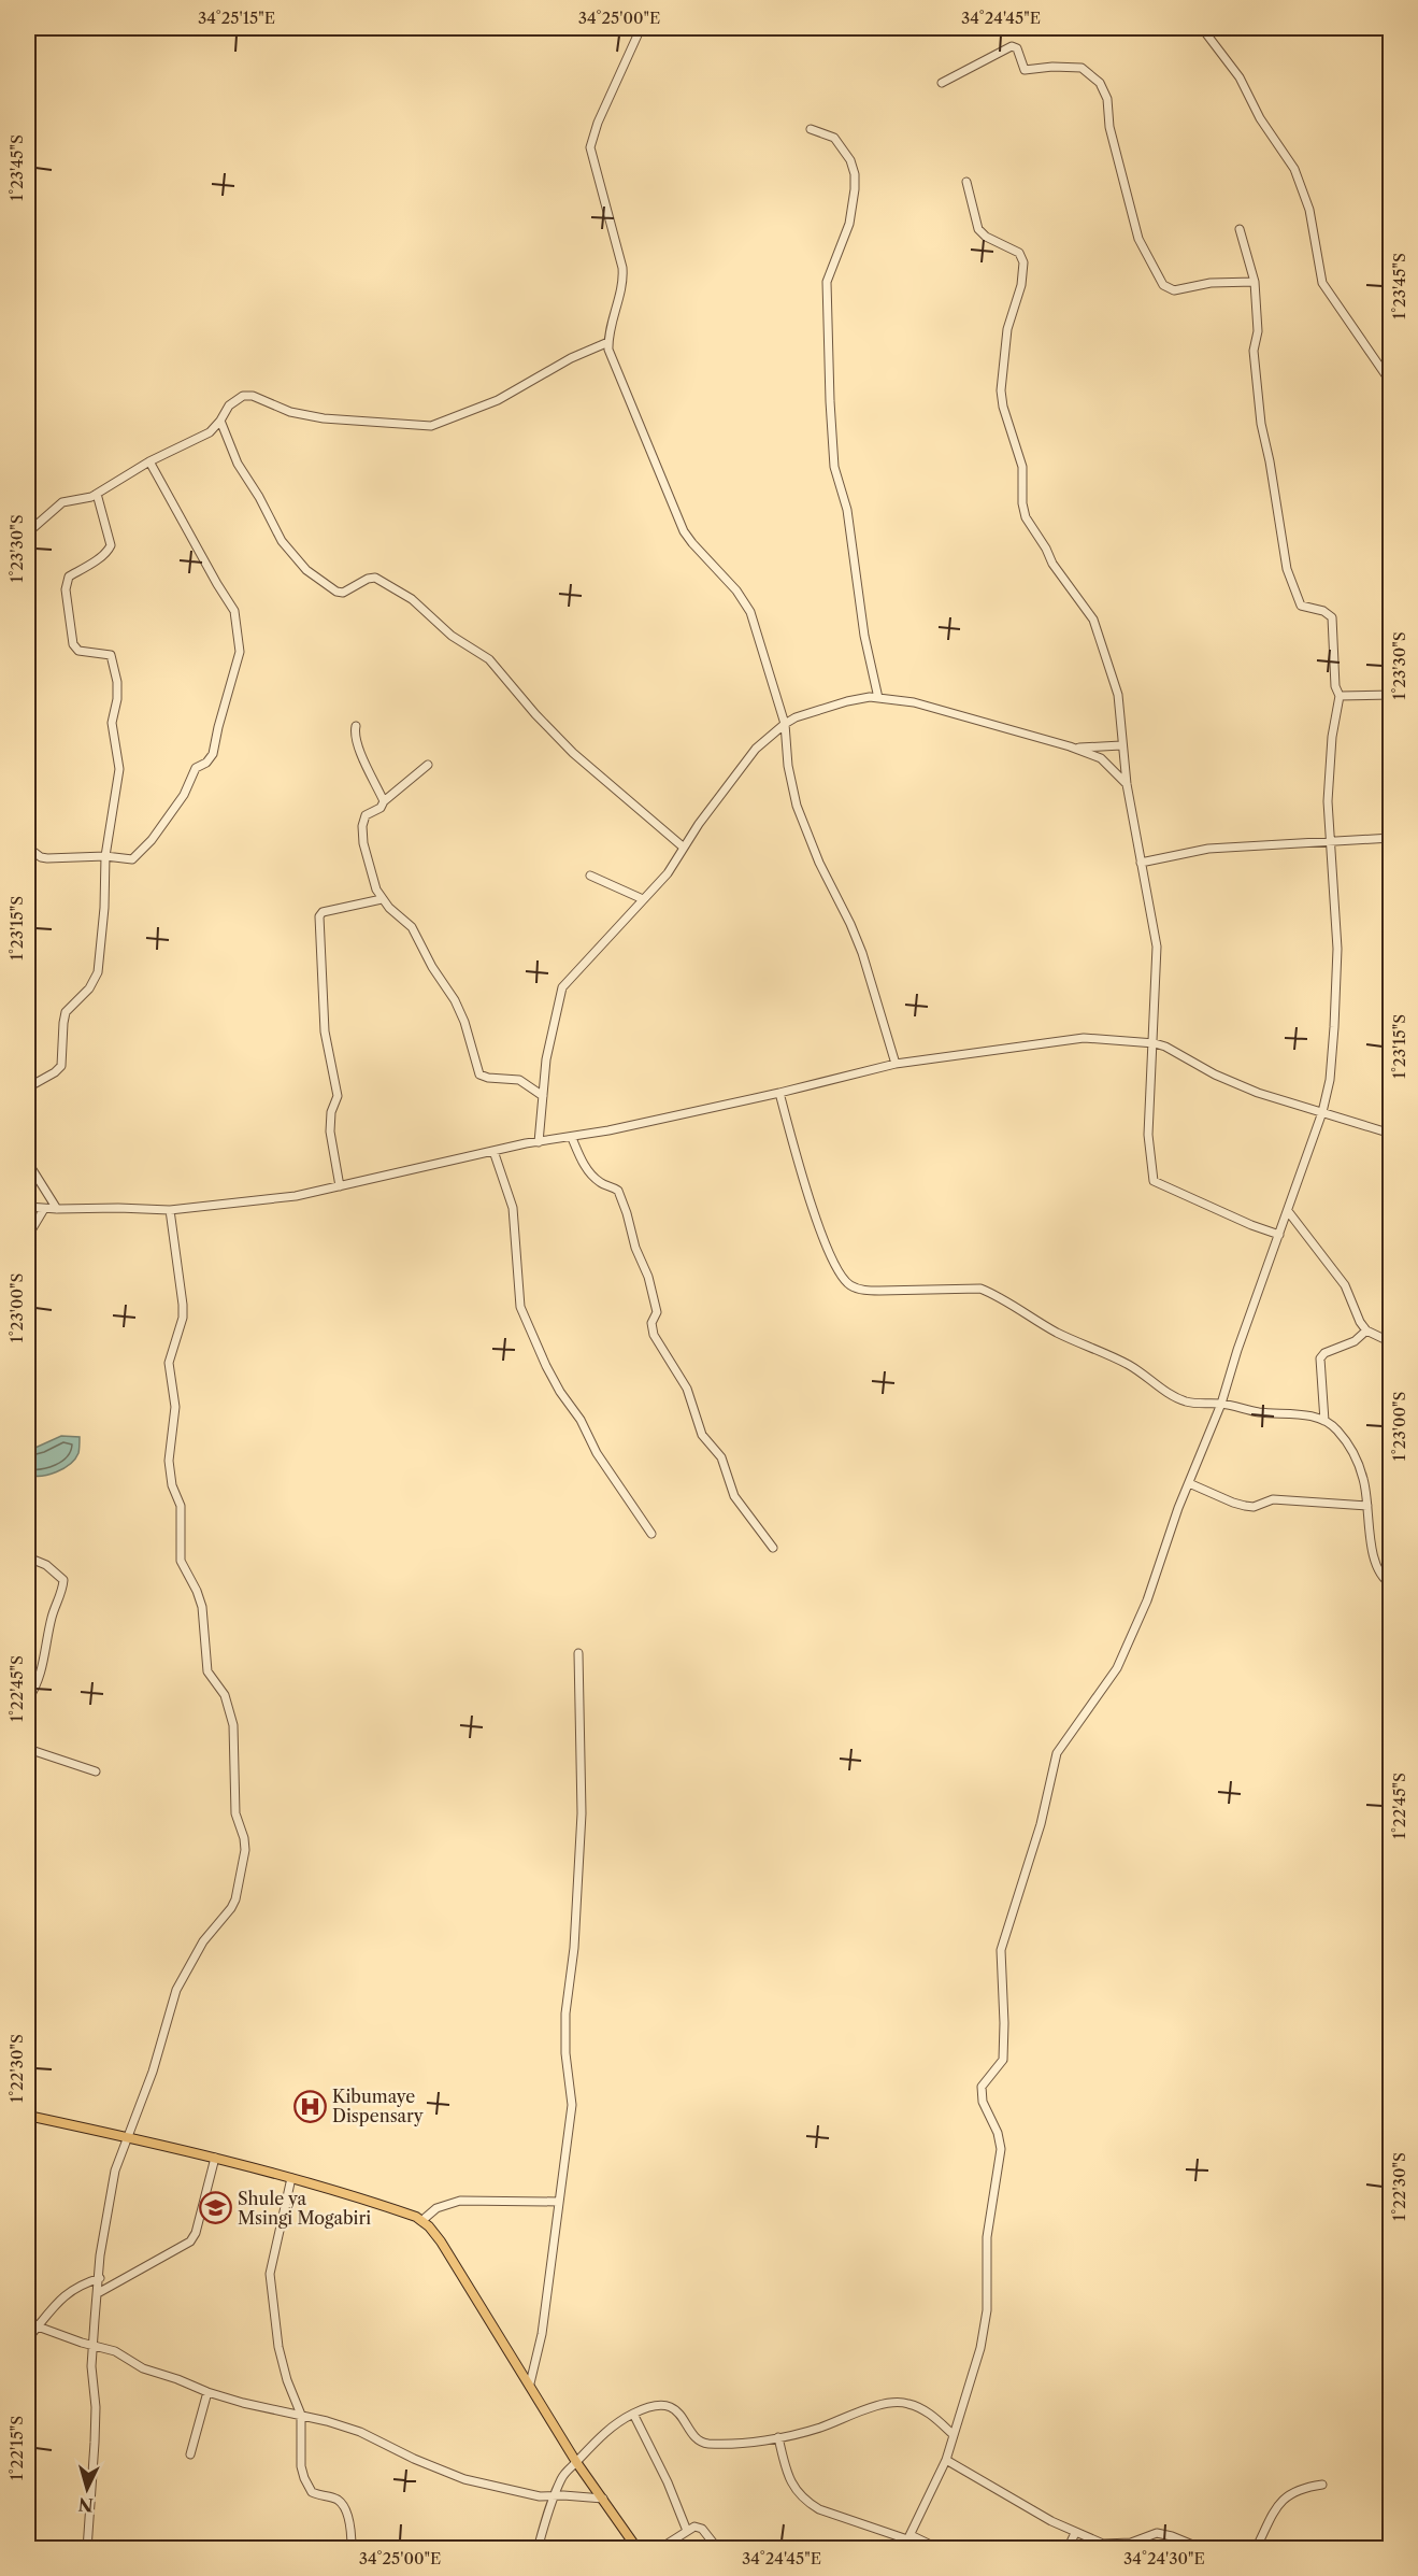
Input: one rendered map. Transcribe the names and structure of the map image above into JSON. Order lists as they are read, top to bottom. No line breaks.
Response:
{"places":{"hospital":["Kibumaye Dispensary"],"school or university":["Shule ya Msingi Mogabiri"]},"north":"bottom","coordinates":["34°25'15\"E","34°25'00\"E","34°24'45\"E","1°23'45\"S","1°23'30\"S","1°23'15\"S","1°23'00\"S","1°22'45\"S","1°22'30\"S","1°22'15\"S","34°24'30\"E"]}
